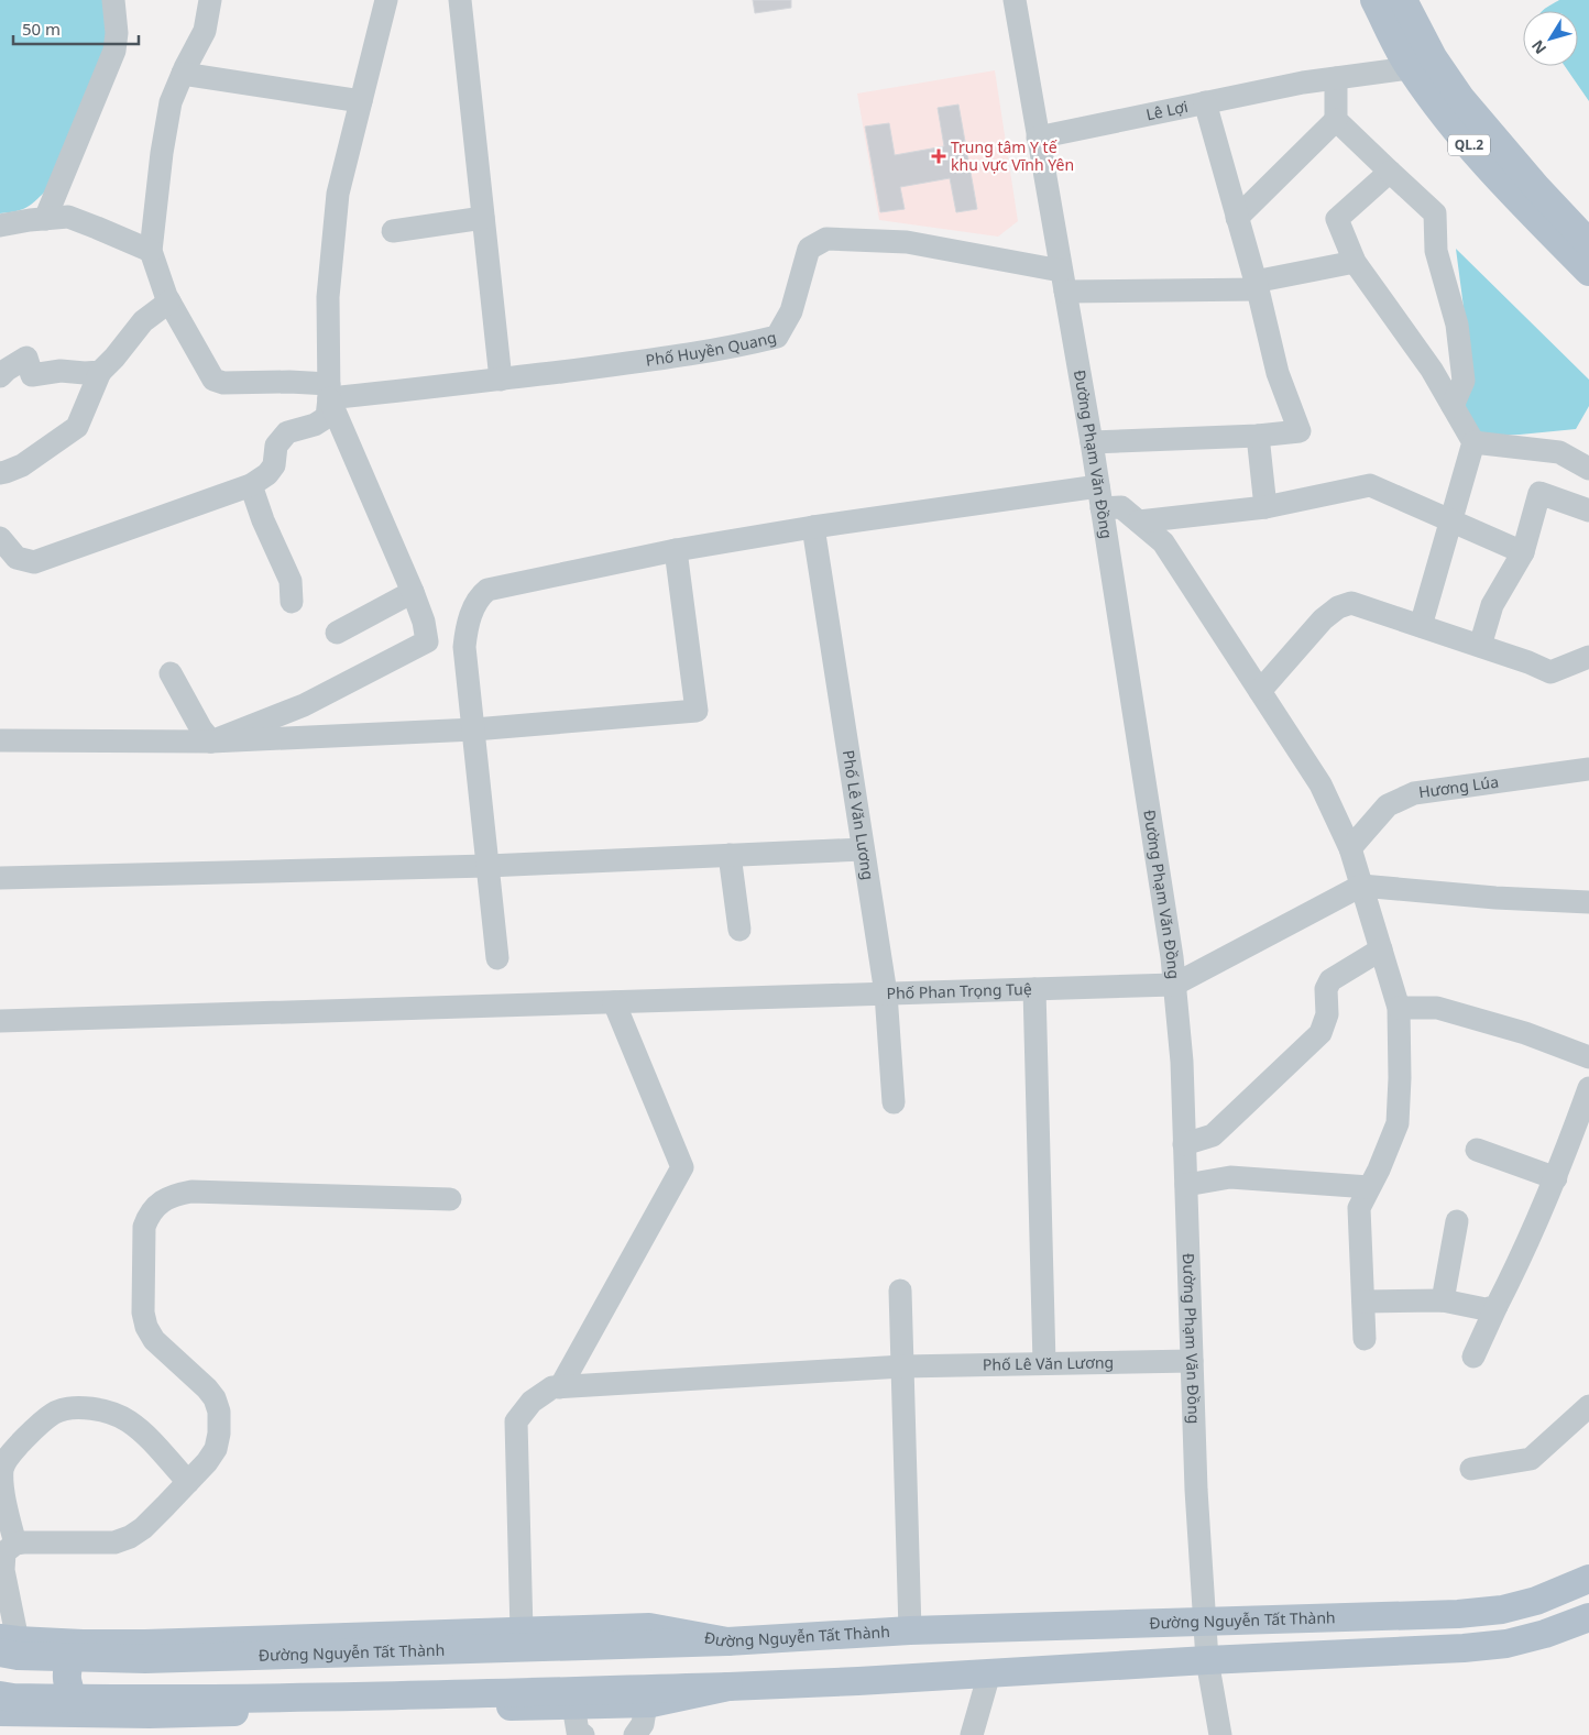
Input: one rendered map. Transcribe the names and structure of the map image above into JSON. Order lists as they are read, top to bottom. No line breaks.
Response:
{"streets":{"main road":["QL.2","Đường Nguyễn Tất Thành"],"street":["Lê Lợi","Phố Huyền Quang","Đường Phạm Văn Đồng","Hương Lúa","Phố Lê Văn Lương","Phố Phan Trọng Tuệ"]},"crossings":[["Lê Lợi","QL.2"],["Lê Lợi","Đường Phạm Văn Đồng"],["Phố Huyền Quang","Đường Phạm Văn Đồng"],["Đường Phạm Văn Đồng","Phố Lê Văn Lương"],["Đường Phạm Văn Đồng","Phố Phan Trọng Tuệ"],["Đường Phạm Văn Đồng","Đường Nguyễn Tất Thành"],["Phố Lê Văn Lương","Phố Phan Trọng Tuệ"]],"places":{"health":["Trung tâm Y tế khu vực Vĩnh Yên"]},"scale_bar":"50 m","north":"bottom left"}
